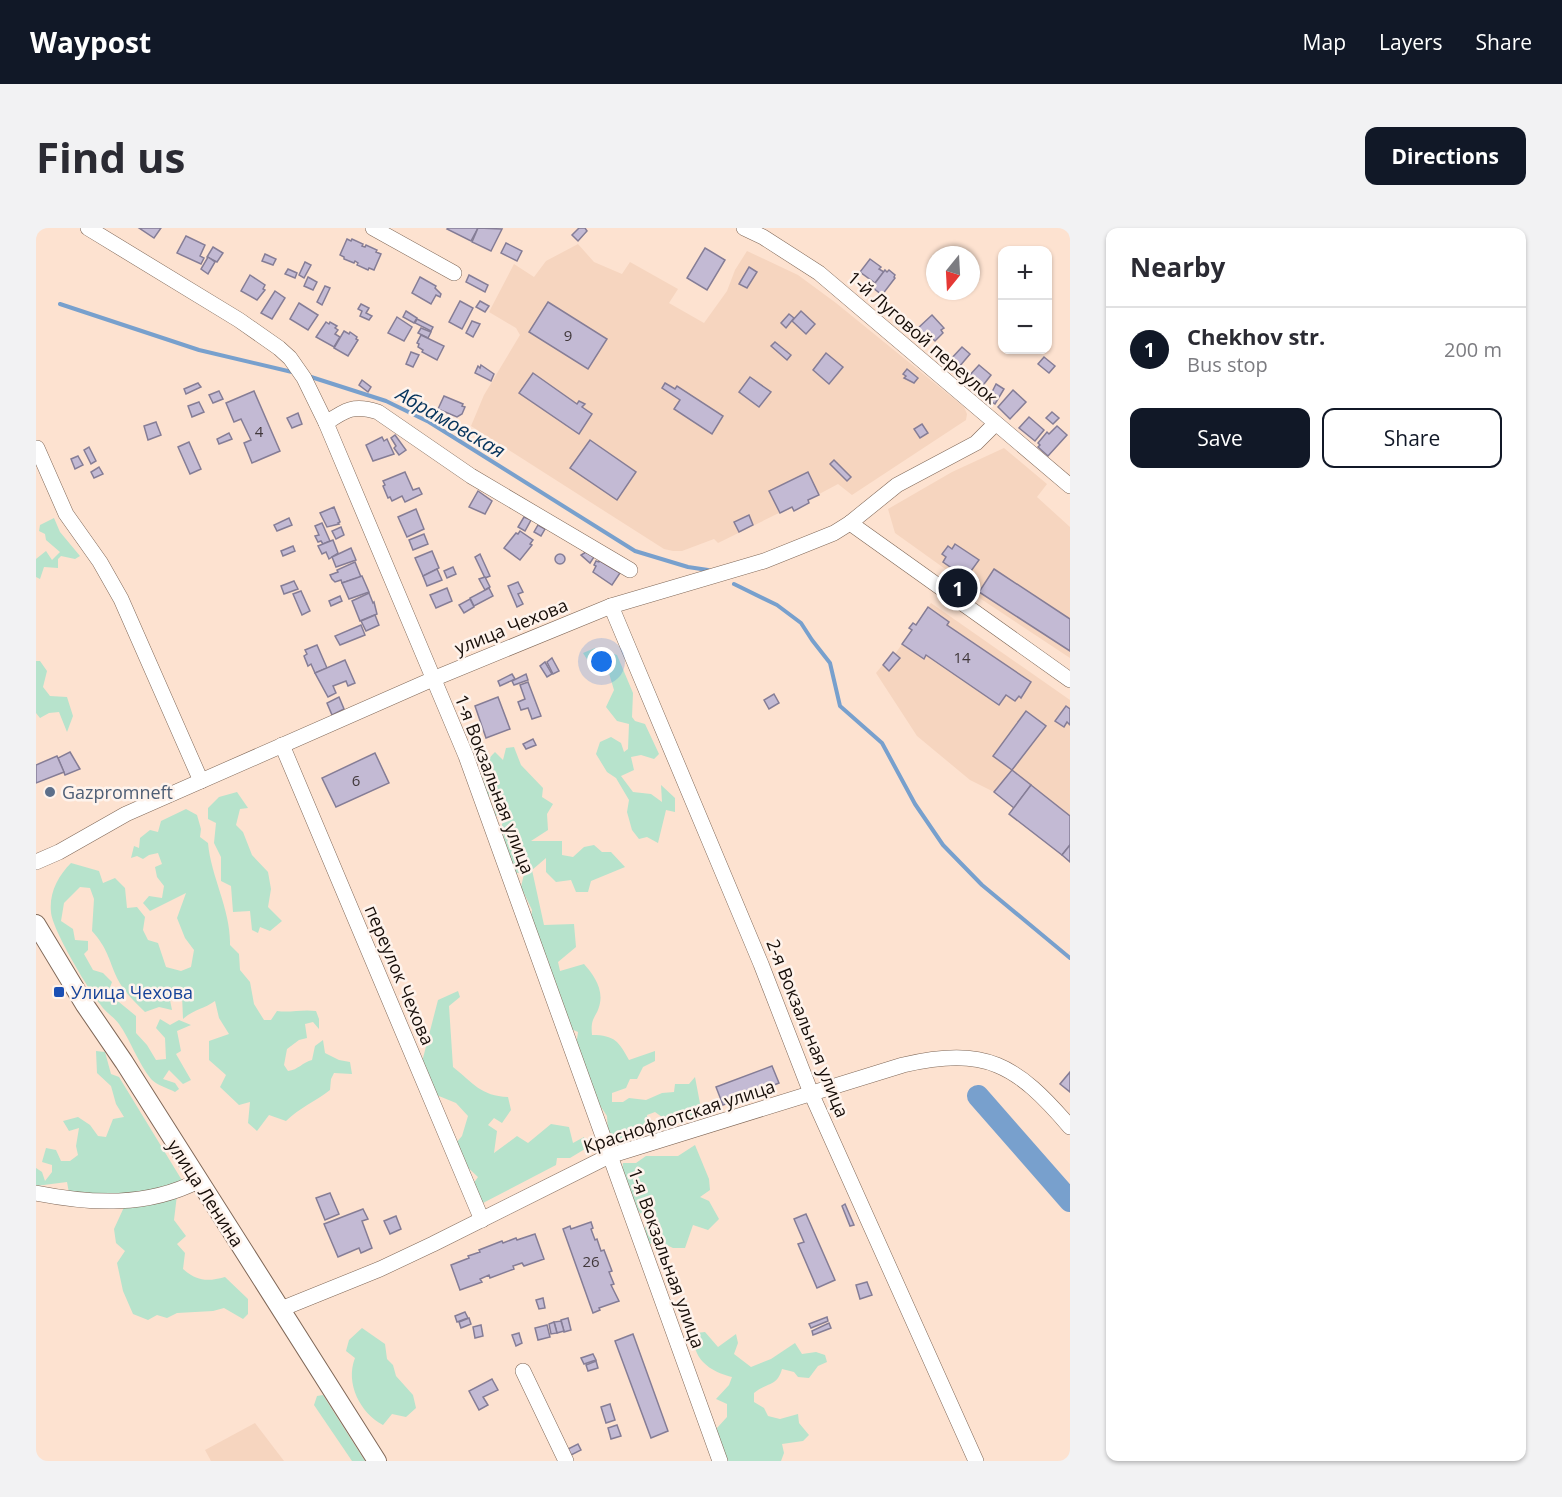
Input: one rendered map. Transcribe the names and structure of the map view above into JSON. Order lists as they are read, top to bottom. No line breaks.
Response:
{"streets":{"main road":["улица Ленина"],"street":["1-й Луговой переулок","улица Чехова","1-я Вокзальная улица","переулок Чехова","2-я Вокзальная улица","Краснофлотская улица"]},"crossings":[["1-й Луговой переулок","улица Чехова"],["улица Чехова","1-я Вокзальная улица"],["улица Чехова","переулок Чехова"],["улица Чехова","2-я Вокзальная улица"],["1-я Вокзальная улица","Краснофлотская улица"],["переулок Чехова","Краснофлотская улица"],["2-я Вокзальная улица","Краснофлотская улица"],["Краснофлотская улица","улица Ленина"]],"water":["Абрамовская"],"places":{"other":["Gazpromneft"],"transit":["Улица Чехова"]},"house_numbers":["9","4","14","6","26"],"north":"bottom","page":{"header":"Waypost","nav":["Map","Layers","Share"],"buttons":["Directions",["Save","Share"]],"title":"Find us","heading":"Nearby","map_buttons":["+","−"],"list":[{"mark":"1","name":"Chekhov str.","note":"Bus stop","value":"200 m"}],"pins":"1"}}
